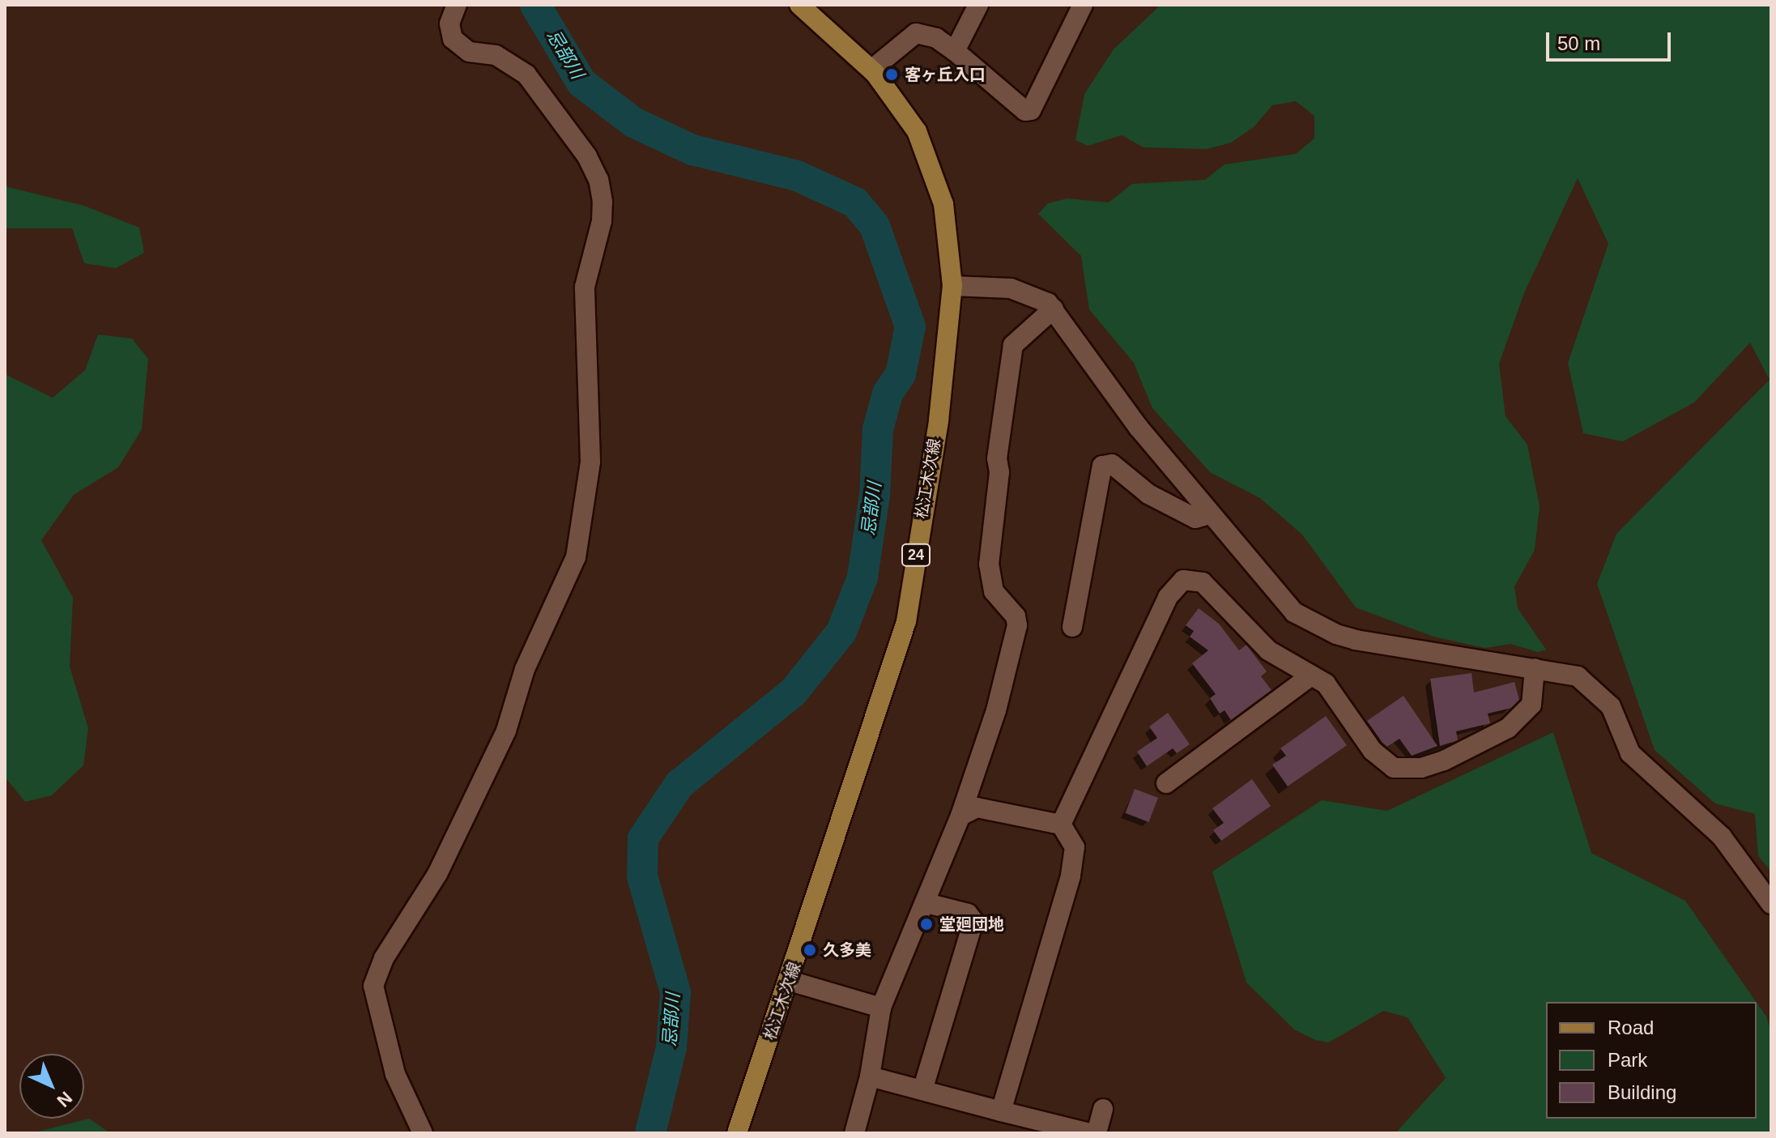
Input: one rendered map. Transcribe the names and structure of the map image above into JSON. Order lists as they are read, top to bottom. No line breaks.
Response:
{"streets":{"main road":["松江木次線","24"]},"water":["忌部川"],"places":["客ヶ丘入口","堂廻団地","久多美"],"legend":["Road","Park","Building"],"scale_bar":"50 m","north":"bottom right"}
